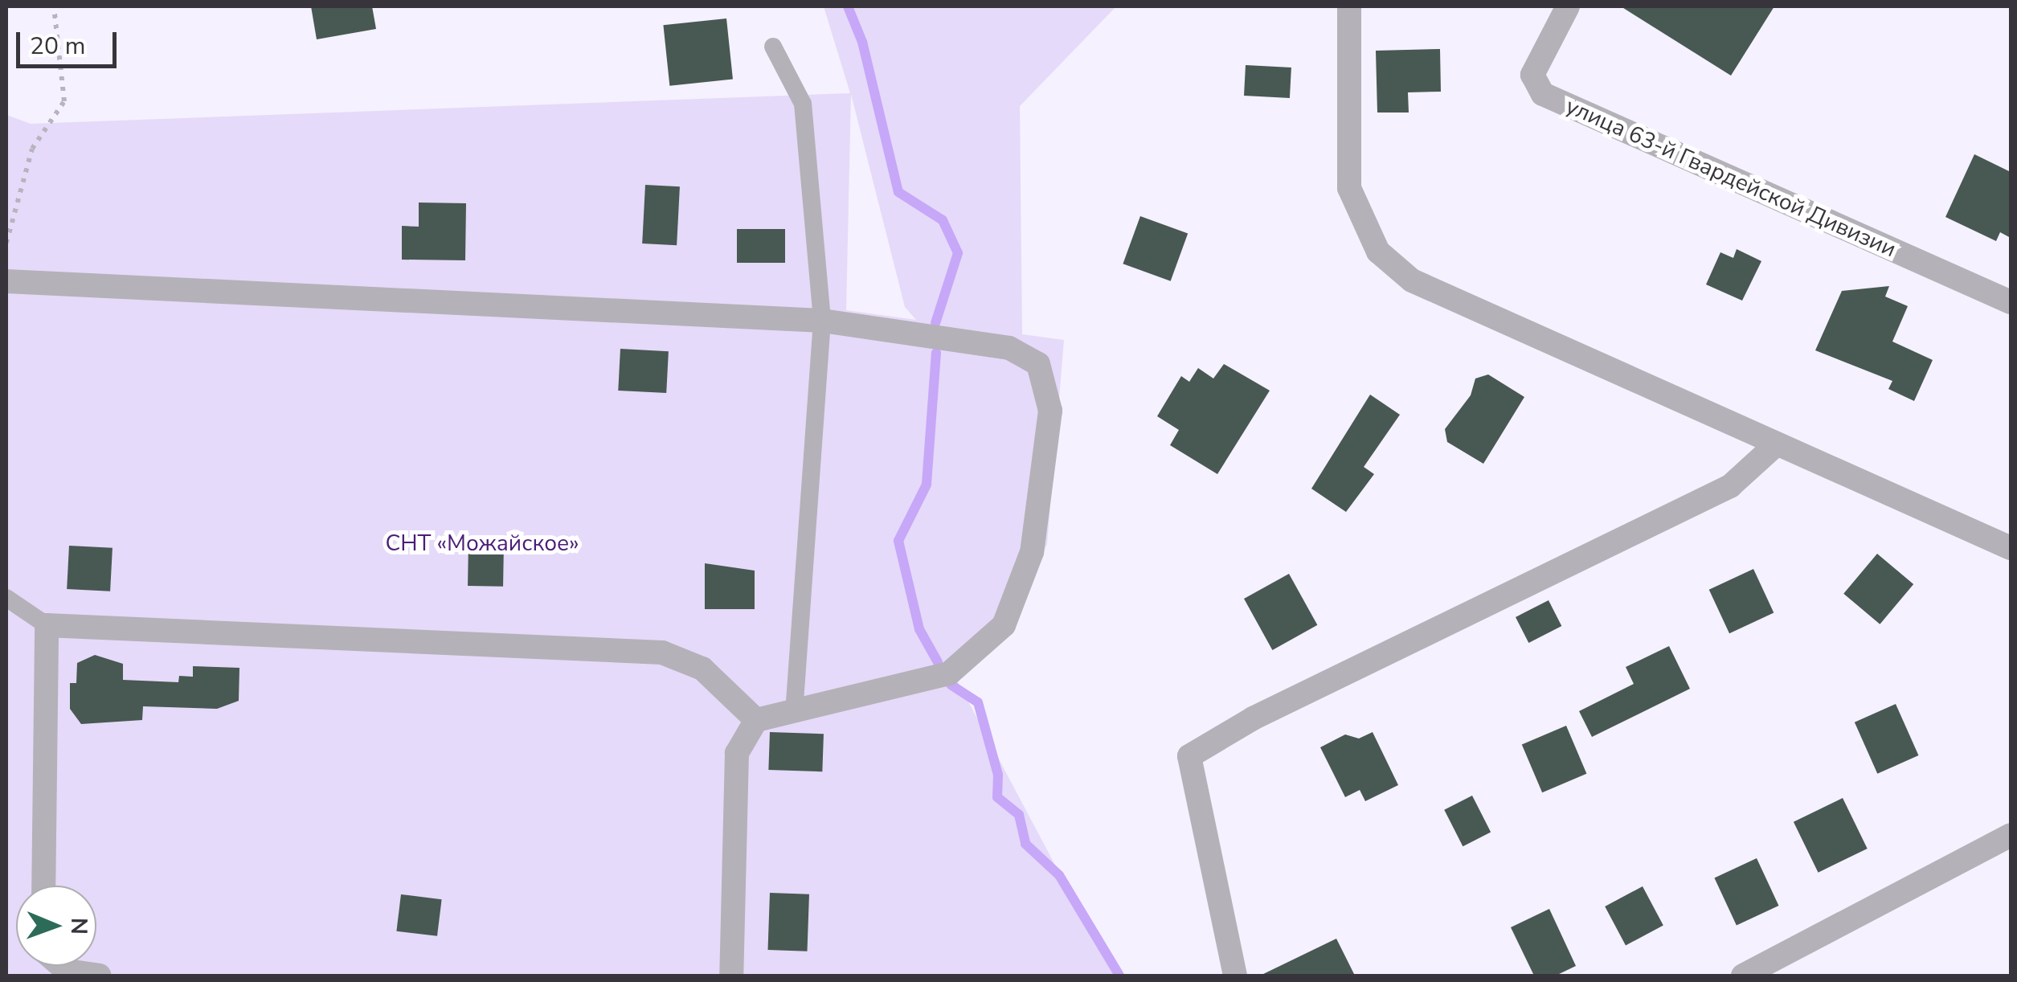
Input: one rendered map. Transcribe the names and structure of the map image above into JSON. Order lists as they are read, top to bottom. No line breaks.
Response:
{"streets":{"street":["улица 63-й Гвардейской Дивизии"]},"parks":["СНТ «Можайское»"],"scale_bar":"20 m","north":"right"}
